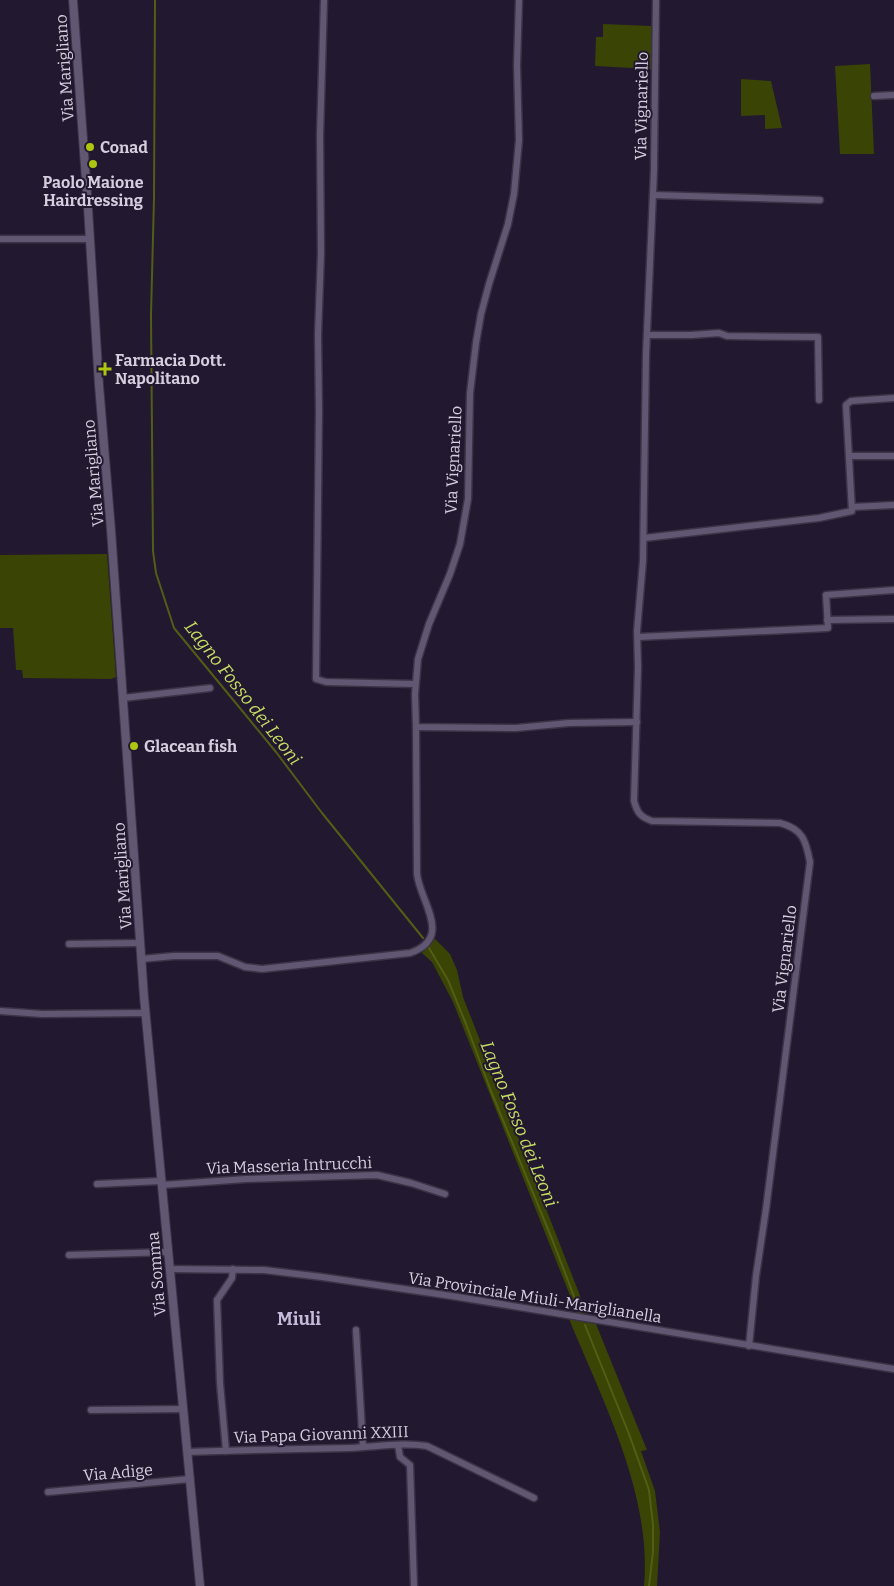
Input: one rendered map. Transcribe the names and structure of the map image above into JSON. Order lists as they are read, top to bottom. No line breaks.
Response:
{"streets":{"street":["Via Marigliano","Via Vignariello","Via Masseria Intrucchi","Via Somma","Via Provinciale Miuli-Mariglianella","Via Papa Giovanni XXIII","Via Adige"]},"crossings":[["Via Marigliano","Via Vignariello"],["Via Marigliano","Via Somma"],["Via Vignariello","Via Somma"],["Via Vignariello","Via Provinciale Miuli-Mariglianella"],["Via Masseria Intrucchi","Via Somma"],["Via Somma","Via Provinciale Miuli-Mariglianella"],["Via Somma","Via Papa Giovanni XXIII"],["Via Somma","Via Adige"]],"districts":["Miuli"],"water":["Lagno Fosso dei Leoni"],"places":{"other":["Conad","Paolo Maione Hairdressing","Glacean fish"],"health":["Farmacia Dott. Napolitano"]}}
